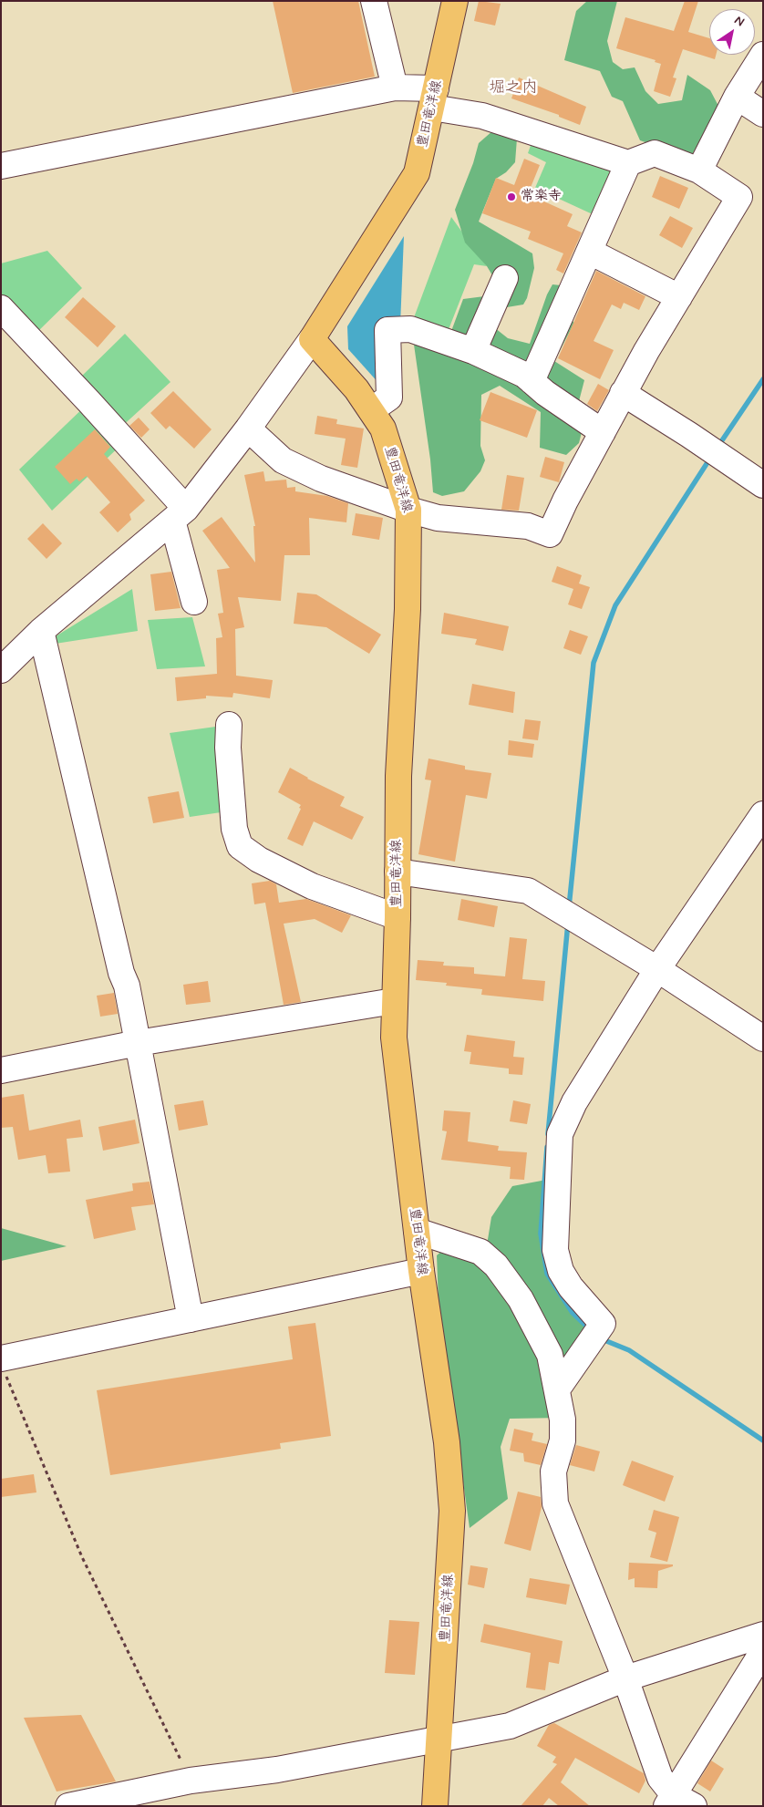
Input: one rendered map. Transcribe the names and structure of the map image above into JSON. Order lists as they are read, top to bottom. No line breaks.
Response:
{"streets":{"main road":["豊田竜洋線"]},"districts":["堀之内"],"places":["常楽寺"],"north":"top right"}
